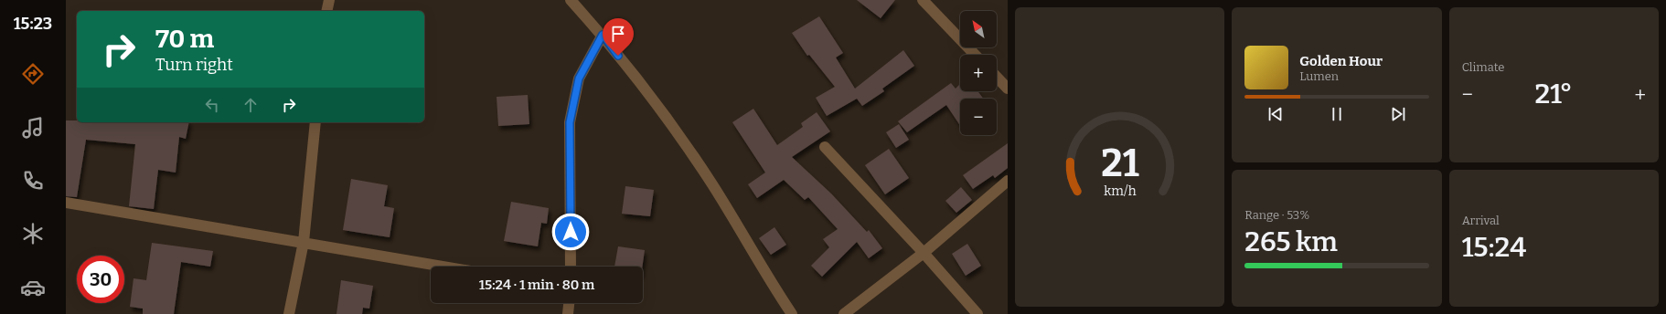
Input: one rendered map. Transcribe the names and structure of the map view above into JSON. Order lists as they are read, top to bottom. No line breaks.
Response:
{"north":"top left","page":{"tabs":"15:23","tile":["Climate",["Range · 53%","265 km"],["Arrival","15:24"]],"map_buttons":["+","−"],"turn":["70 m","Turn right"],"song":["Golden Hour","Lumen"],"heat":["−","21°","+"],"limit":"30","trip":"15:24 · 1 min · 80 m","gauge":["21","km/h"]}}
